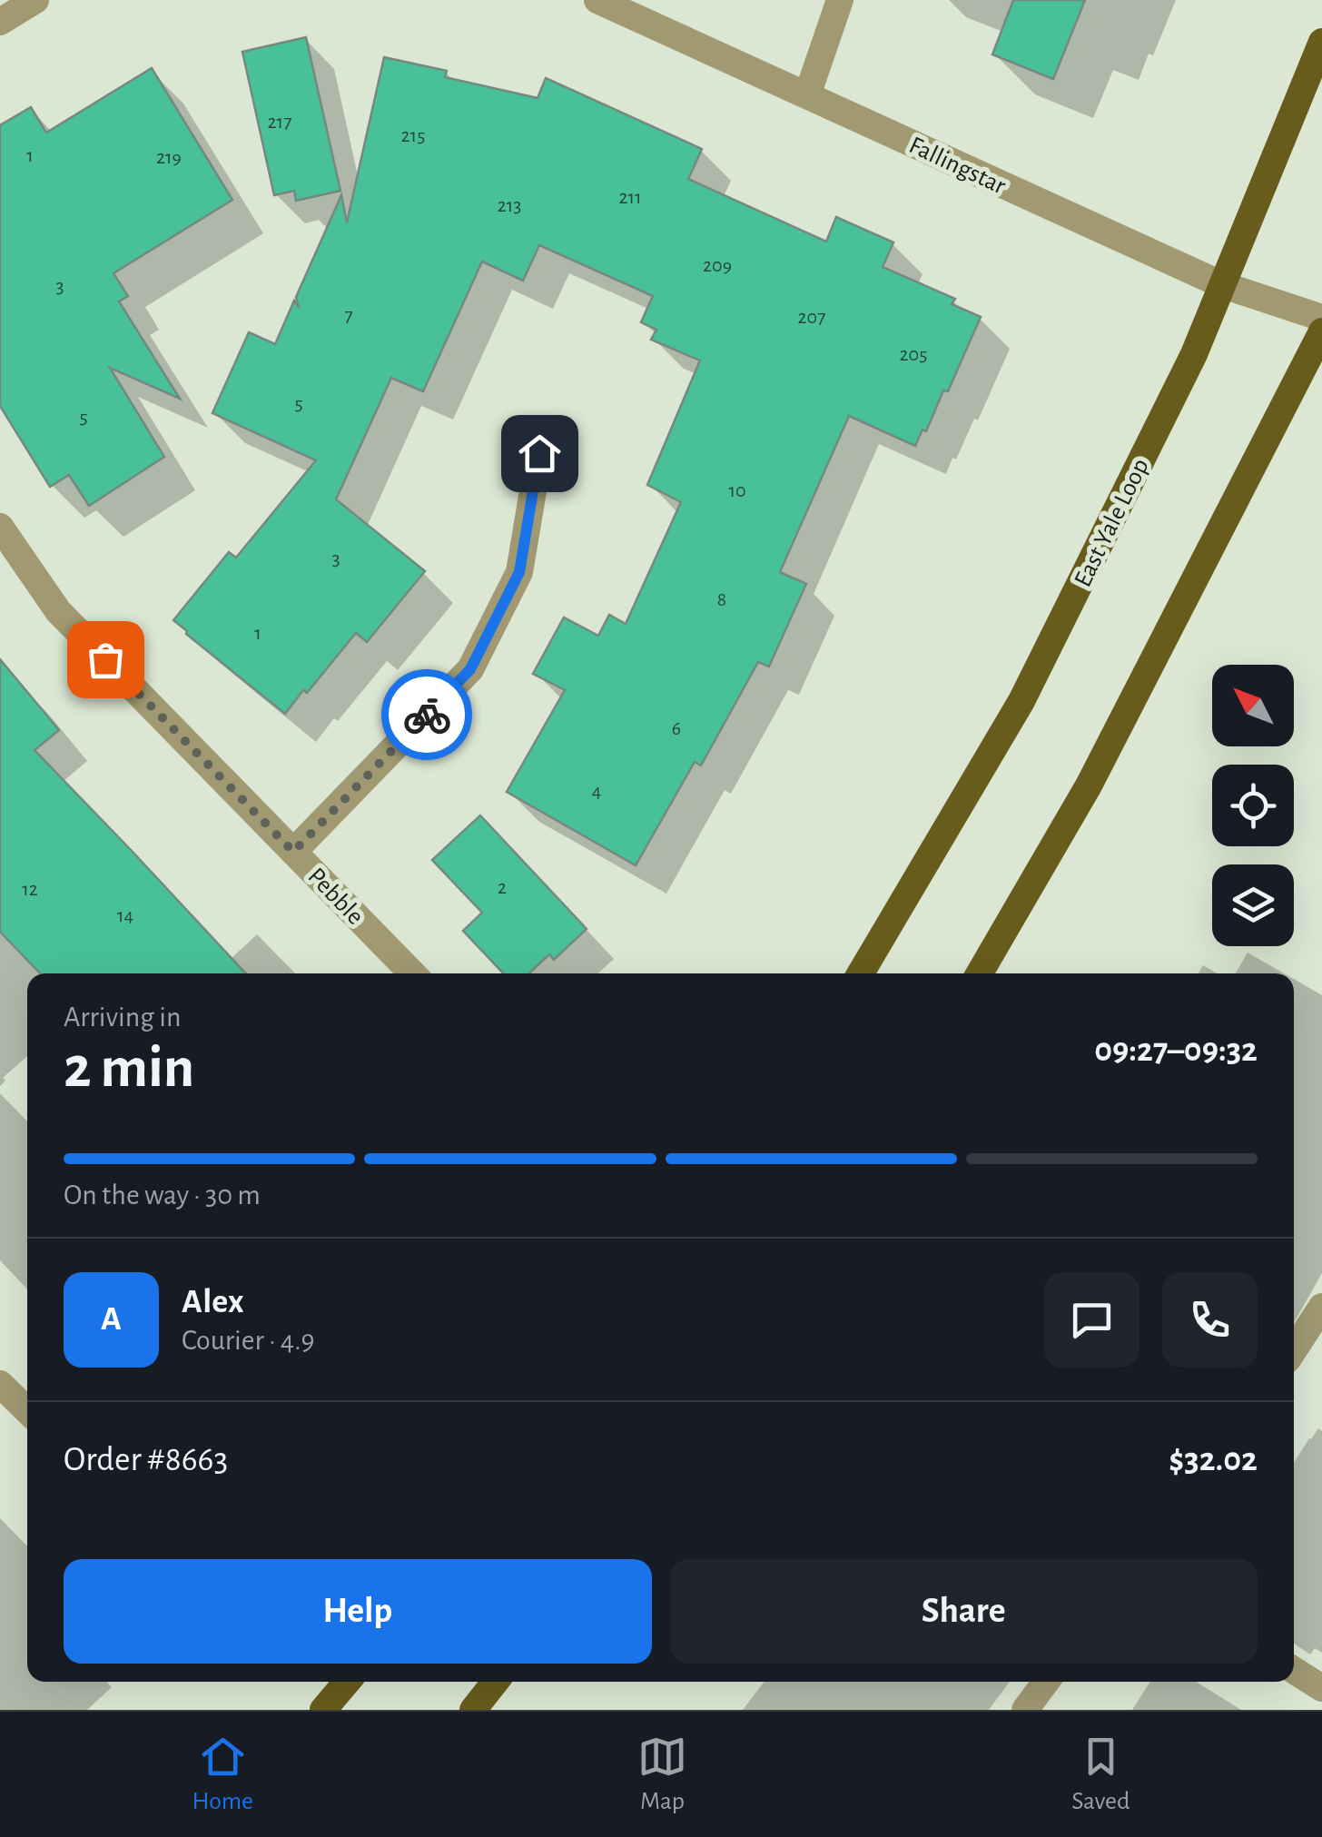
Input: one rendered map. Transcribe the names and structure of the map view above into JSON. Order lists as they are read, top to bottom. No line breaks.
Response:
{"streets":{"main road":["East Yale Loop"],"street":["Fallingstar","Pebble"]},"crossings":[["Fallingstar","East Yale Loop"]],"house_numbers":["217","215","1","219","211","213","209","3","7","207","205","5","5","10","3","8","1","6","4","2","12","14"],"north":"top left","page":{"heading":["2 min","Arriving in","09:27–09:32"],"panel":["Alex","Courier · 4.9","Order #8663","$32.02"],"bar":"On the way · 30 m","round":"A","buttons":["Help","Share"],"tabs":["Home","Map","Saved"]}}
